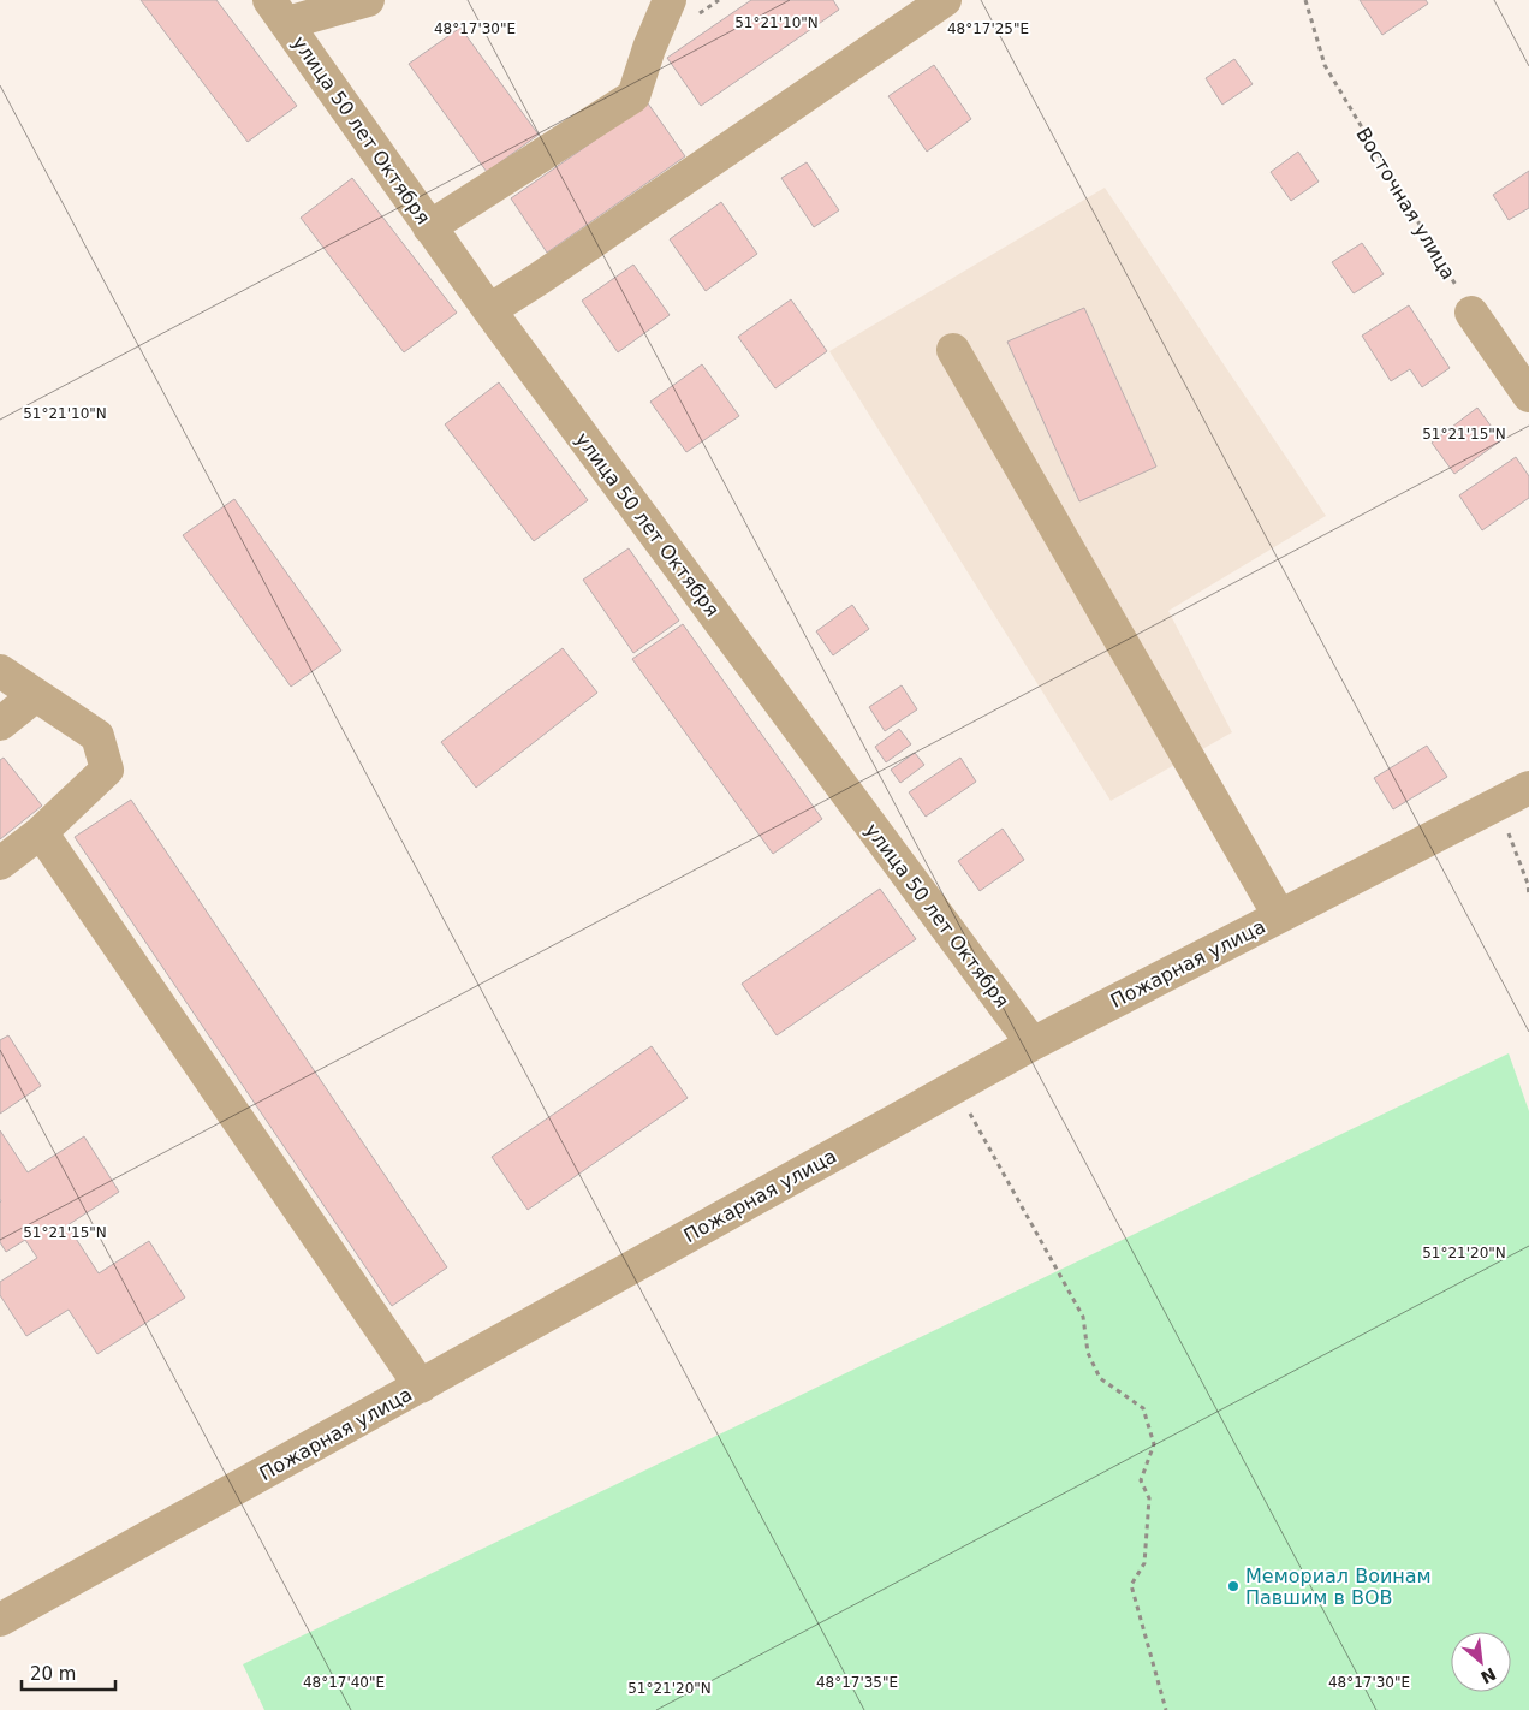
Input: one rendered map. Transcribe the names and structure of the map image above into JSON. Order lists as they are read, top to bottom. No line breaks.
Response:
{"streets":{"street":["улица 50 лет Октября","Пожарная улица"],"path":["Восточная улица"]},"crossings":[["улица 50 лет Октября","Пожарная улица"]],"places":["Мемориал Воинам Павшим в ВОВ"],"scale_bar":"20 m","north":"bottom right","coordinates":["51°21'10\"N","48°17'30\"E","48°17'25\"E","51°21'15\"N","51°21'20\"N","48°17'40\"E","48°17'35\"E"]}
